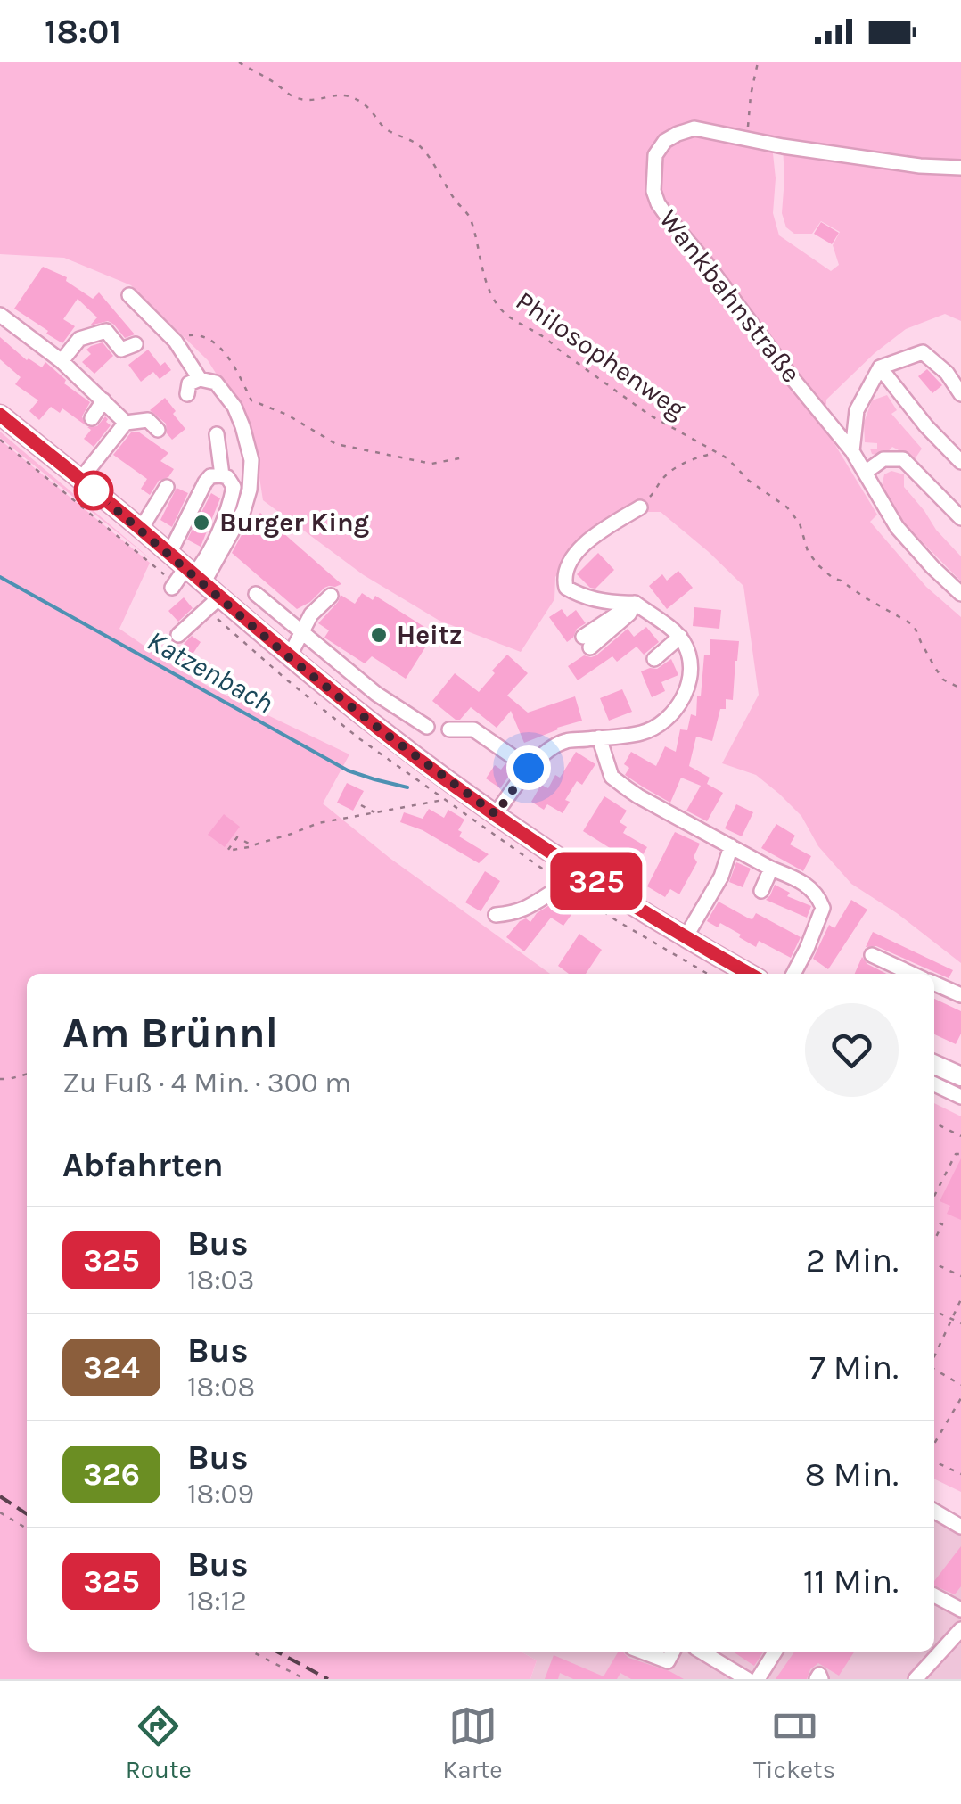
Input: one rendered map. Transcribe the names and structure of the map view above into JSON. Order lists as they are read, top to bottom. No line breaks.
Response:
{"streets":{"street":["Wankbahnstraße"],"path":["Philosophenweg"]},"water":["Katzenbach"],"places":["Burger King","Heitz"],"lines":["bus line 325"],"page":{"status":"18:01","on_map":"325","heading":[["Am Brünnl","Zu Fuß · 4 Min. · 300 m"],"Abfahrten"],"list":[{"mark":"325","name":"Bus","note":"18:03","value":"2 Min."},{"mark":"324","name":"Bus","note":"18:08","value":"7 Min."},{"mark":"326","name":"Bus","note":"18:09","value":"8 Min."},{"mark":"325","name":"Bus","note":"18:12","value":"11 Min."}],"tabs":["Route","Karte","Tickets"]}}
